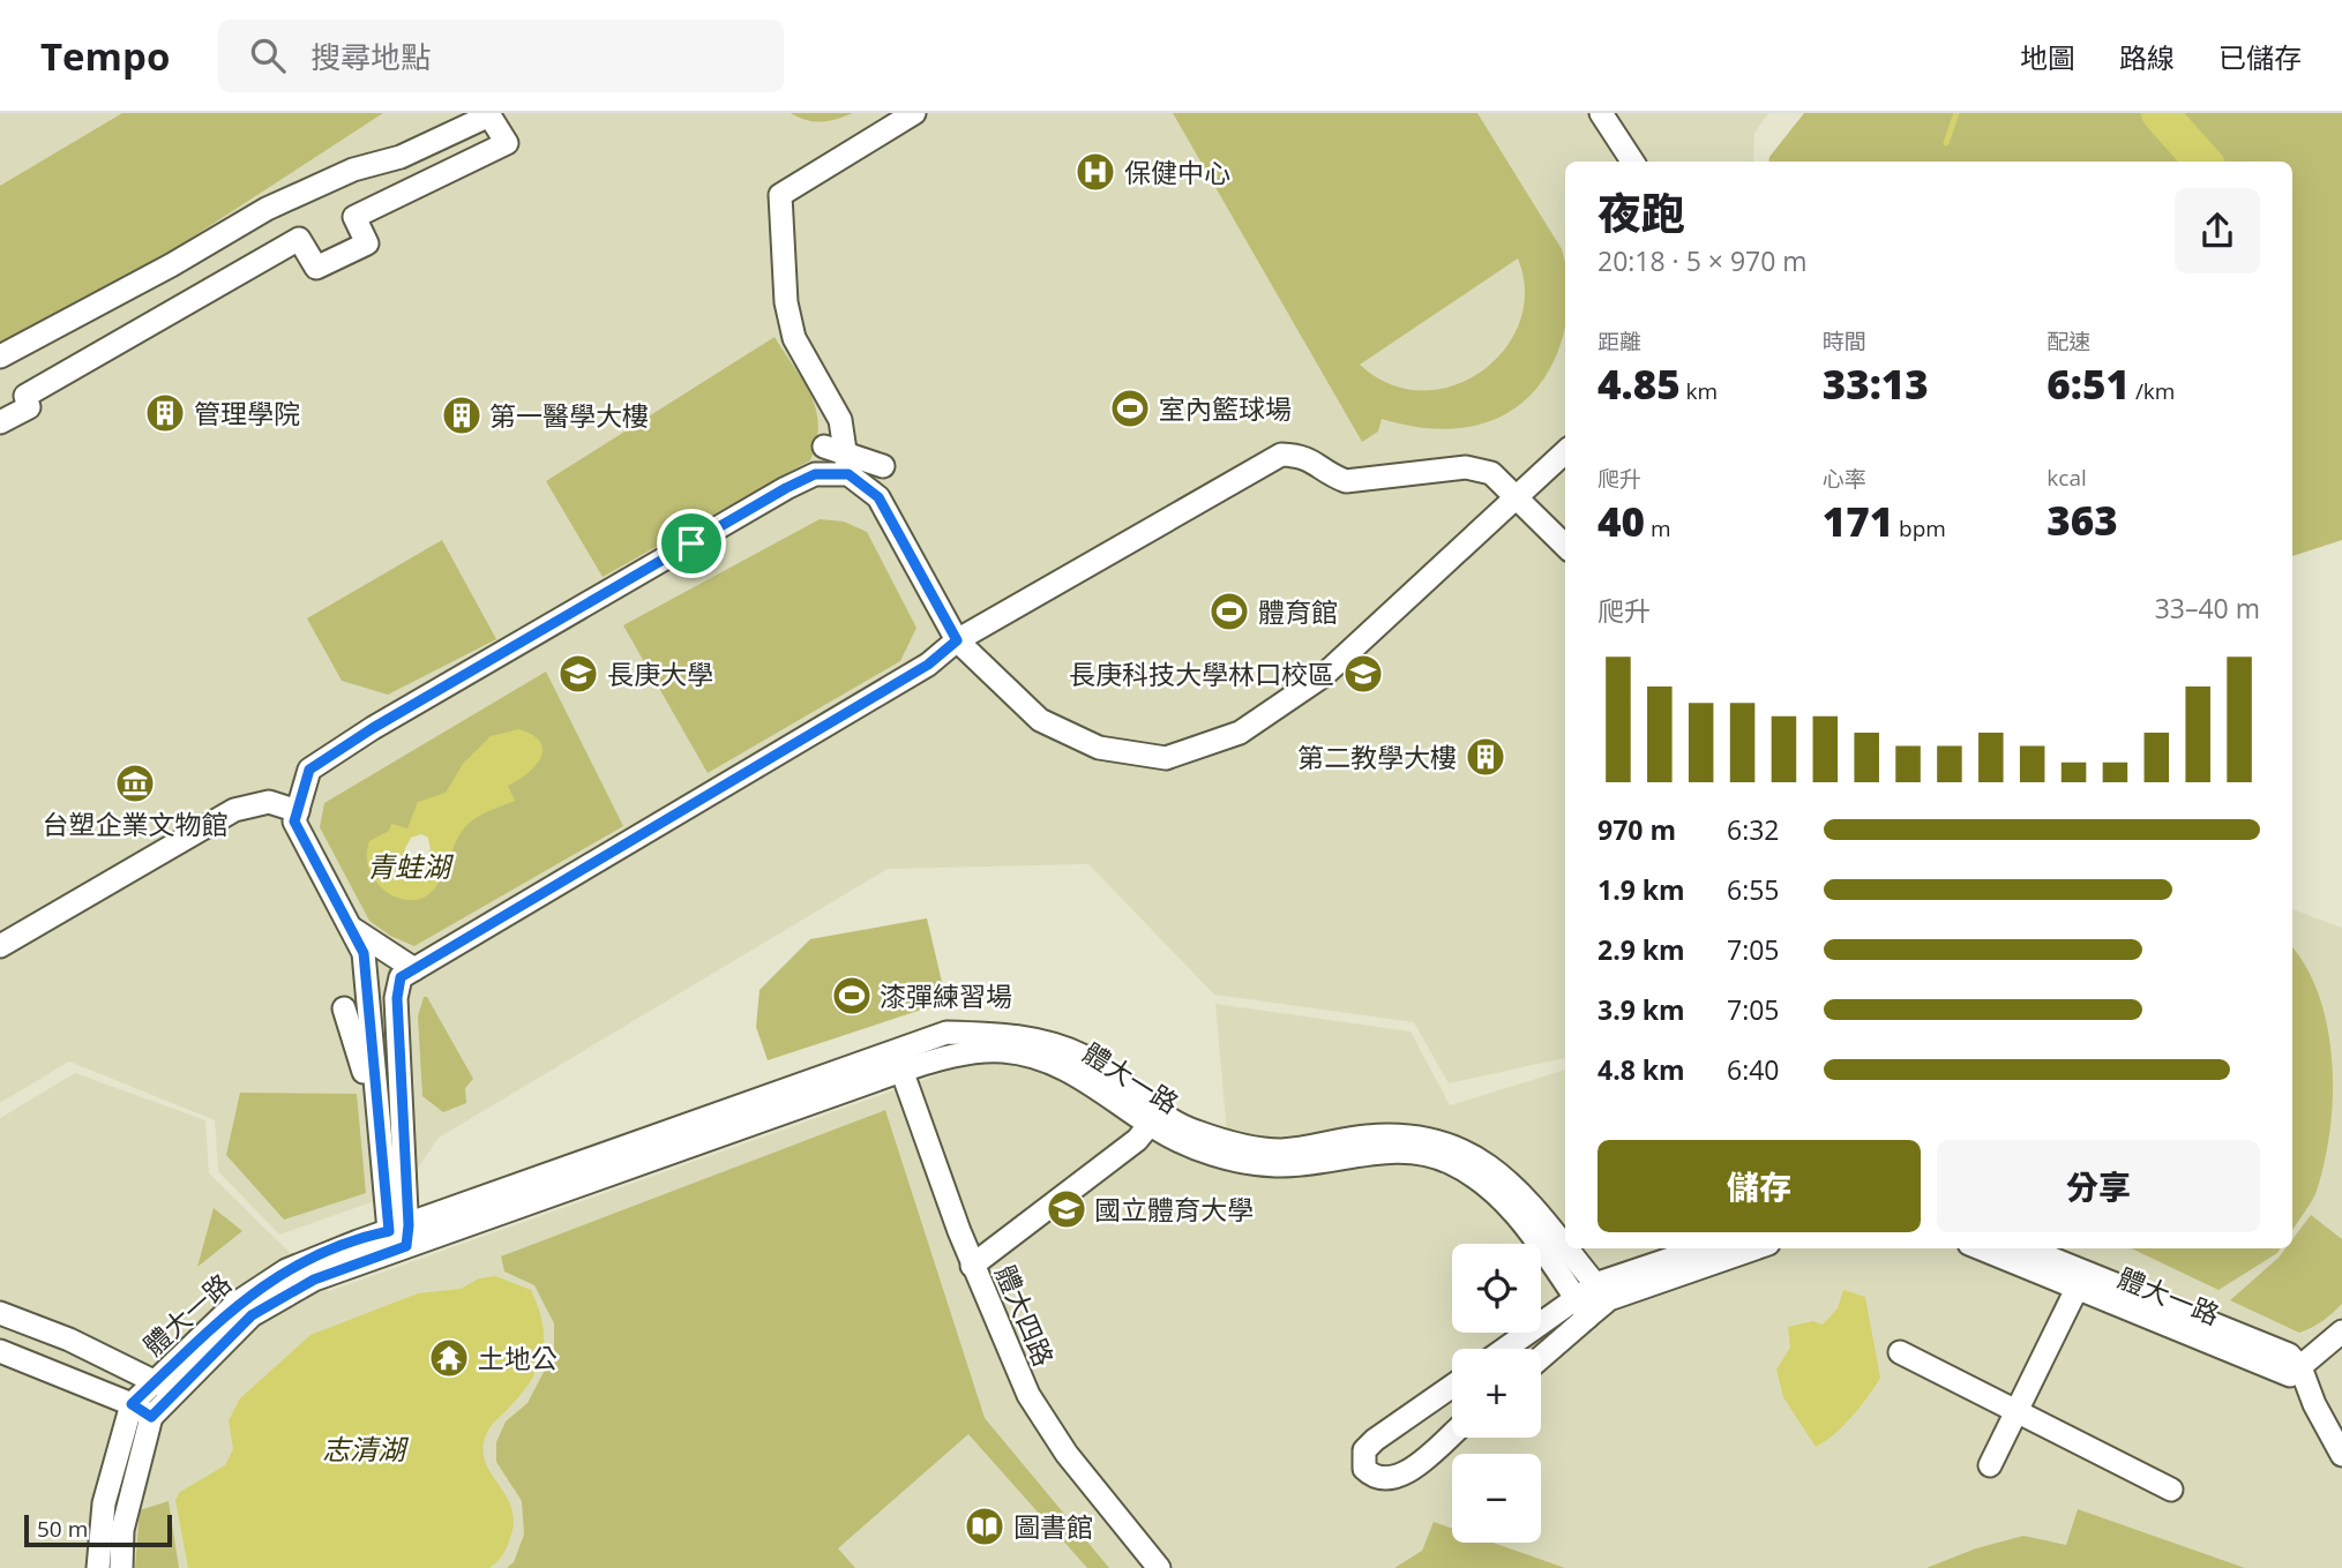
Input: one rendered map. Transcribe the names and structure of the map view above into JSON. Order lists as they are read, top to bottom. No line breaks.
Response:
{"streets":{"street":["體大一路","體大四路"]},"crossings":[["體大一路","體大四路"]],"water":["青蛙湖","志清湖"],"places":{"hospital":["保健中心"],"sports":["室內籃球場","體育館","漆彈練習場"],"building":["管理學院","第一醫學大樓","第二教學大樓"],"school or university":["長庚大學","長庚科技大學林口校區","國立體育大學"],"museum":["台塑企業文物館"],"temple":["土地公"],"library":["圖書館"]},"scale_bar":"50 m","page":{"header":"Tempo","search":"搜尋地點","nav":["地圖","路線","已儲存"],"heading":["夜跑","20:18 · 5 × 970 m"],"stats":[["距離","4.85 km"],["時間","33:13"],["配速","6:51 /km"],["爬升","40 m"],["心率","171 bpm"],["kcal","363"]],"chart":["爬升","33–40 m"],"list":[{"name":"970 m","note":"6:32"},{"name":"1.9 km","note":"6:55"},{"name":"2.9 km","note":"7:05"},{"name":"3.9 km","note":"7:05"},{"name":"4.8 km","note":"6:40"}],"buttons":["儲存","分享"],"map_buttons":["+","−"],"scale":"50 m"}}
